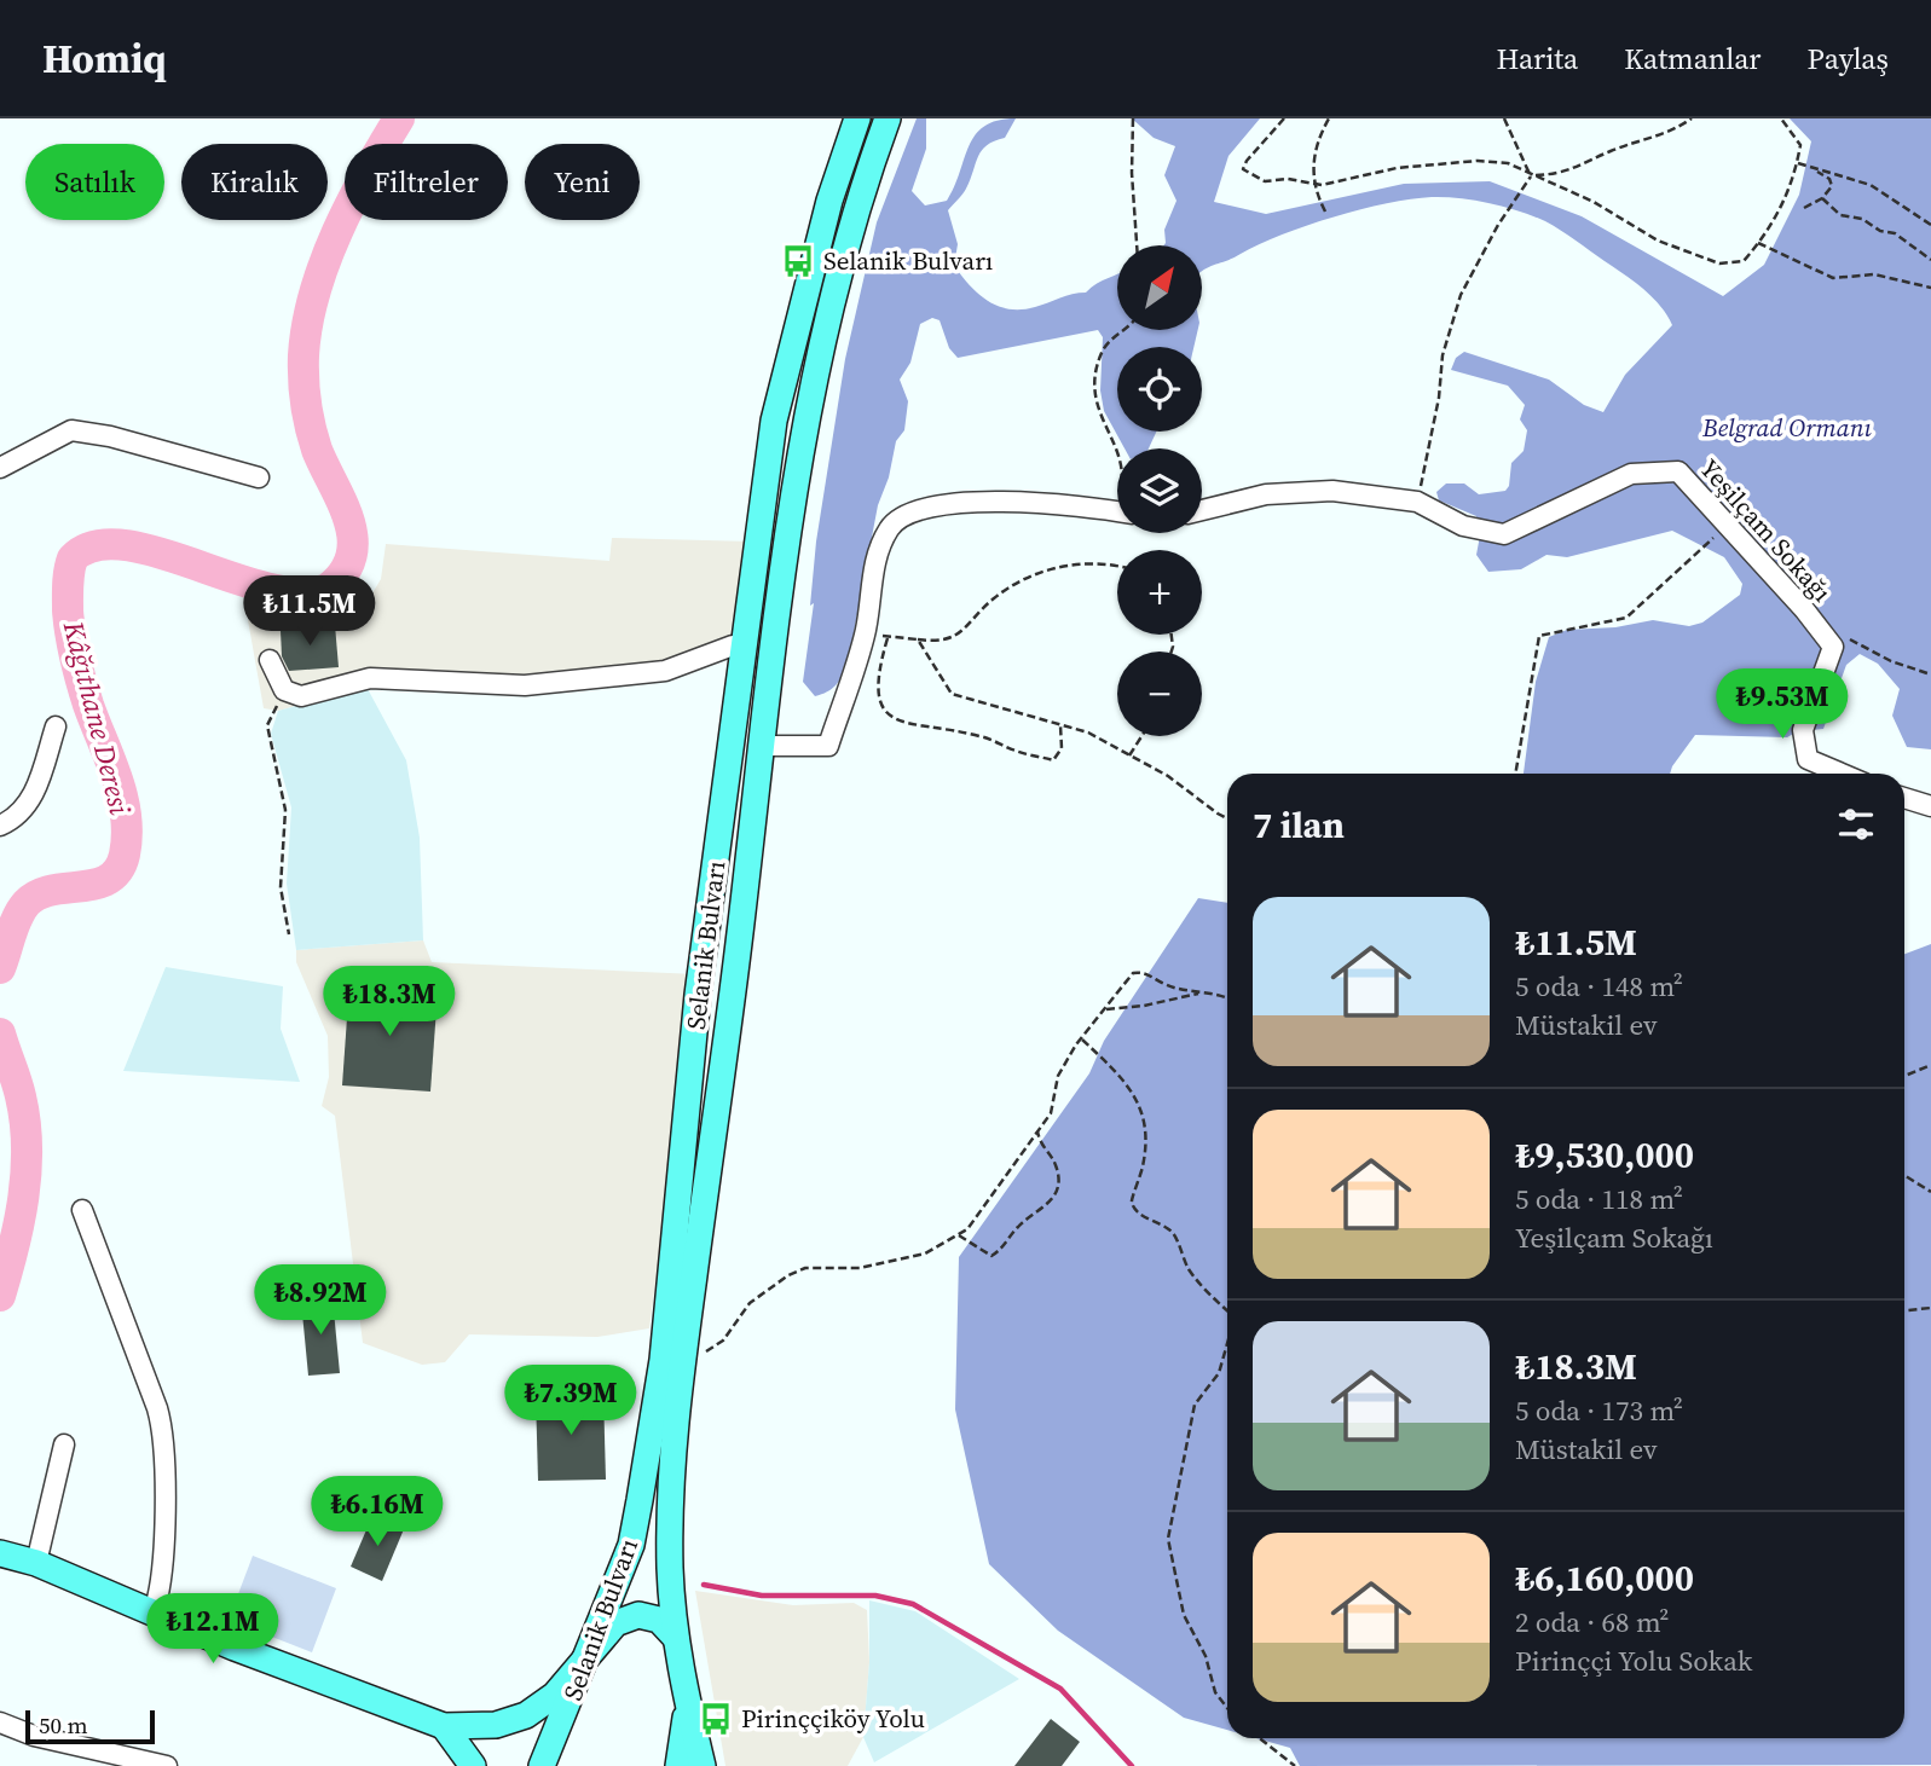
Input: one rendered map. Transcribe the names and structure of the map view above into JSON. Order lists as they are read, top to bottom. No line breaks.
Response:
{"streets":{"main road":["Selanik Bulvarı"],"street":["Yeşilçam Sokağı"]},"water":["Kâğıthane Deresi"],"parks":["Belgrad Ormanı"],"places":{"bus stop":["Selanik Bulvarı","Pirinççiköy Yolu"]},"scale_bar":"50 m","north":"top right","page":{"header":"Homiq","nav":["Harita","Katmanlar","Paylaş"],"chip":["Satılık","Kiralık","Filtreler","Yeni"],"map_buttons":["+","−"],"price":["₺11.5M","₺9.53M","₺18.3M","₺8.92M","₺7.39M","₺6.16M","₺12.1M"],"heading":"7 ilan","list":[{"name":"₺11.5M","note":"5 oda · 148 m² · Müstakil ev"},{"name":"₺9,530,000","note":"5 oda · 118 m² · Yeşilçam Sokağı"},{"name":"₺18.3M","note":"5 oda · 173 m² · Müstakil ev"},{"name":"₺6,160,000","note":"2 oda · 68 m² · Pirinççi Yolu Sokak"}],"scale":"50 m"}}
